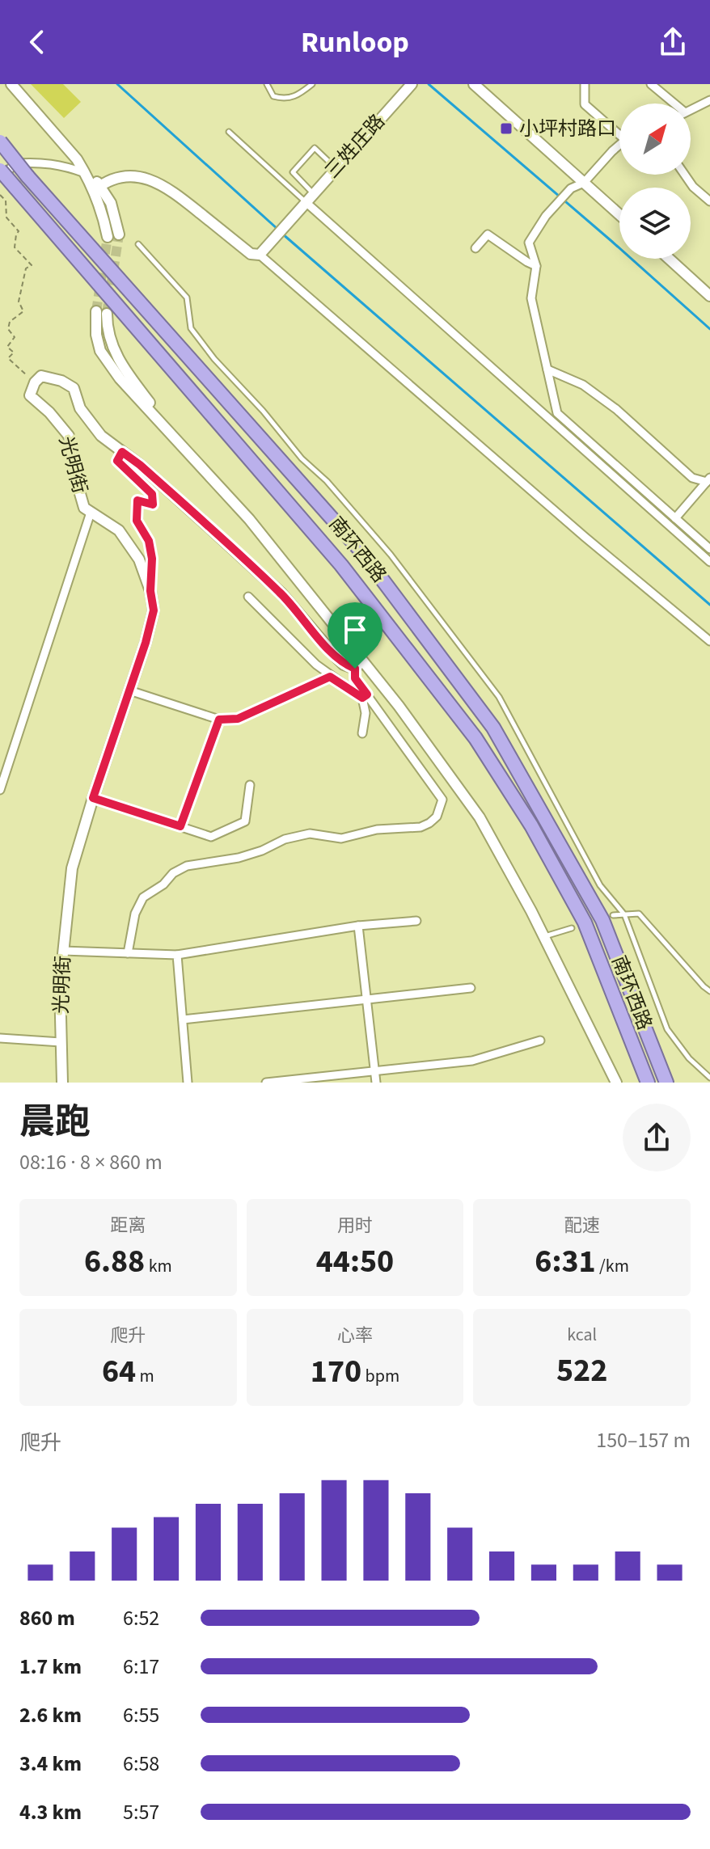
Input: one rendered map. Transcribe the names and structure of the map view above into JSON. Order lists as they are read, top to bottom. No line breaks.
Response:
{"streets":{"highway":["南环西路"],"street":["三姓庄路","光明街"]},"places":{"transit":["小坪村路口"]},"north":"top right","page":{"header":"Runloop","heading":["晨跑","08:16 · 8 × 860 m"],"stats":[["距离","6.88 km"],["用时","44:50"],["配速","6:31 /km"],["爬升","64 m"],["心率","170 bpm"],["kcal","522"]],"chart":["爬升","150–157 m"],"list":[{"name":"860 m","note":"6:52"},{"name":"1.7 km","note":"6:17"},{"name":"2.6 km","note":"6:55"},{"name":"3.4 km","note":"6:58"},{"name":"4.3 km","note":"5:57"}]}}
